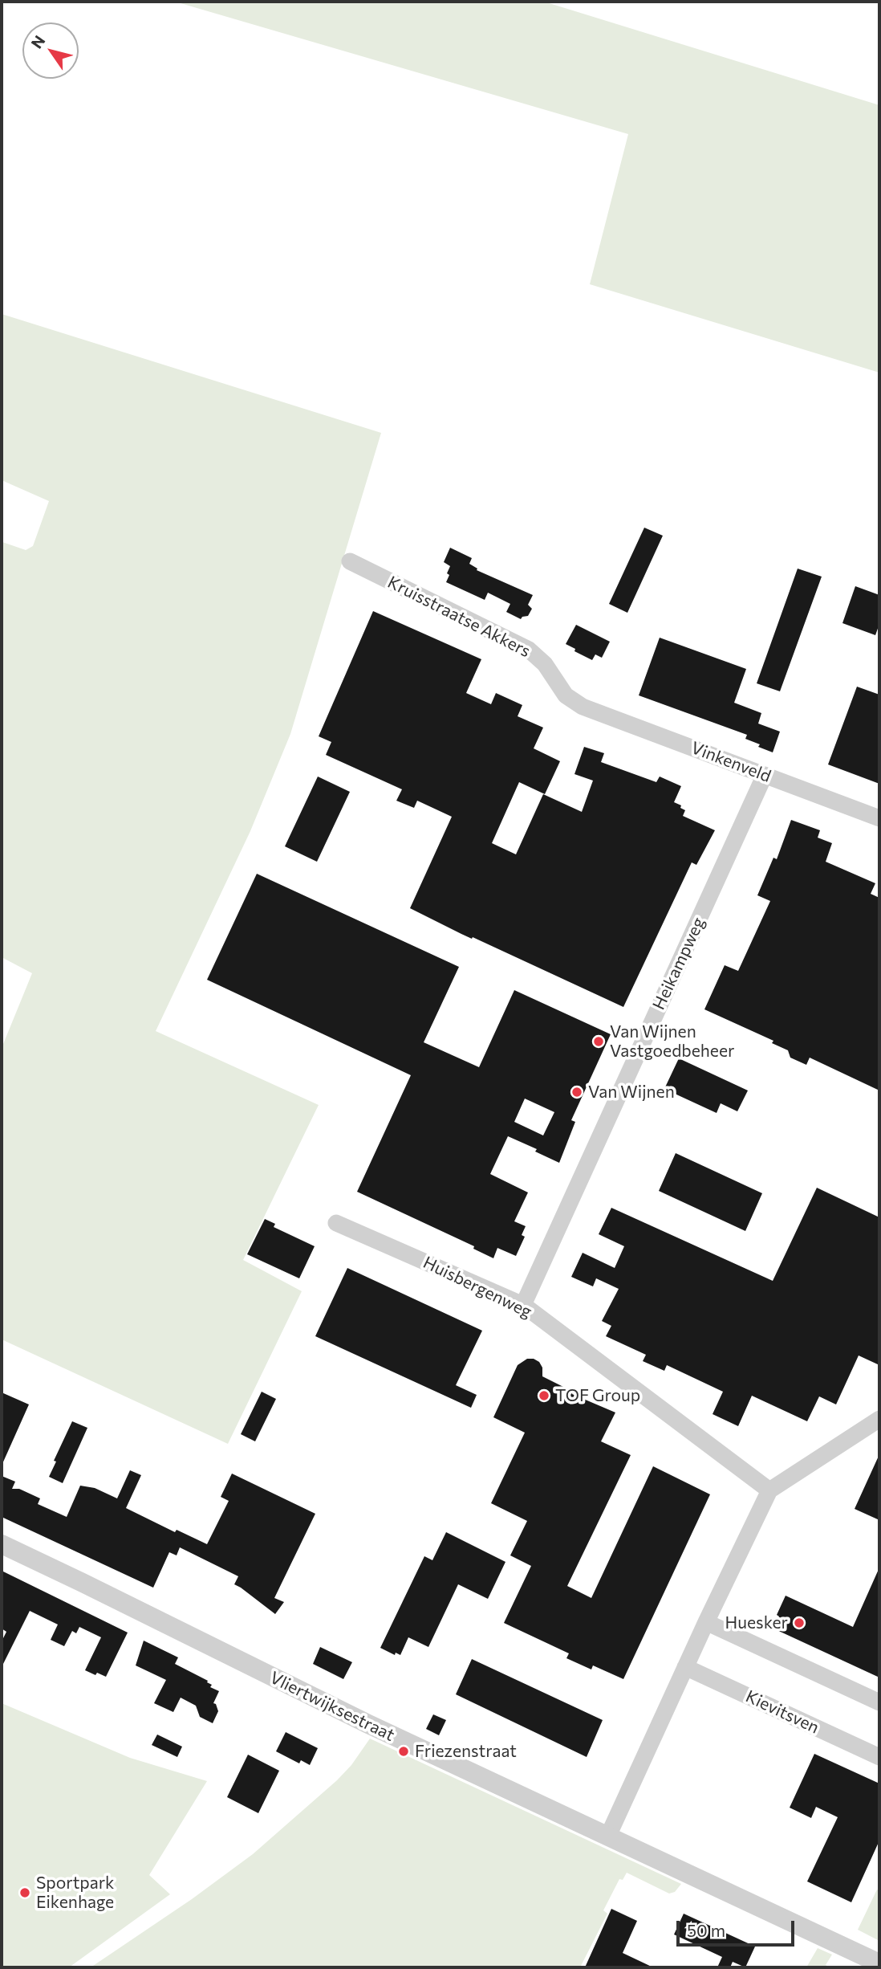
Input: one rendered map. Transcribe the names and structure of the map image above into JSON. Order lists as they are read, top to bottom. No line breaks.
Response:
{"streets":{"street":["Kruisstraatse Akkers","Vinkenveld","Heikampweg","Huisbergenweg","Vliertwijksestraat","Kievitsven"]},"crossings":[["Kruisstraatse Akkers","Vinkenveld"],["Vinkenveld","Heikampweg"],["Heikampweg","Huisbergenweg"]],"places":["Van Wijnen Vastgoedbeheer","Van Wijnen","TOF Group","Huesker","Friezenstraat","Sportpark Eikenhage"],"scale_bar":"50 m","north":"top left"}
